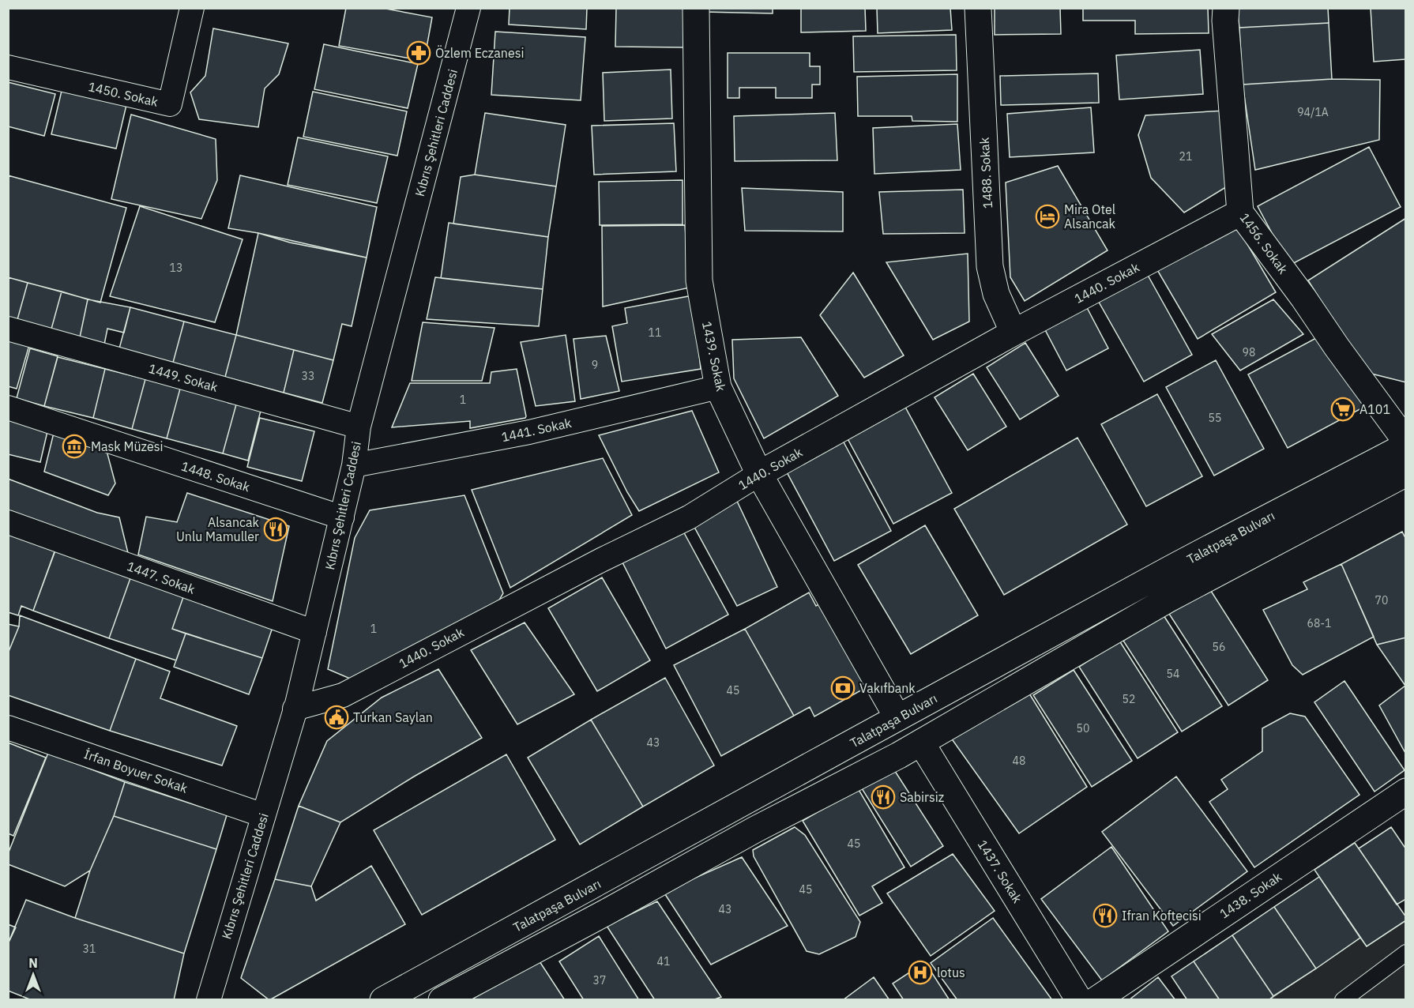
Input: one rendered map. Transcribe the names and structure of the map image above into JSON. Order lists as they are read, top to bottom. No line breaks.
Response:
{"streets":{"street":["1450. Sokak","Kıbrıs Şehitleri Caddesi","1488. Sokak","1456. Sokak","1440. Sokak","1439. Sokak","1449. Sokak","1441. Sokak","1448. Sokak","Talatpaşa Bulvarı","1447. Sokak","İrfan Boyuer Sokak","1437. Sokak","1438. Sokak"]},"crossings":[["Kıbrıs Şehitleri Caddesi","1440. Sokak"],["Kıbrıs Şehitleri Caddesi","1449. Sokak"],["Kıbrıs Şehitleri Caddesi","1441. Sokak"],["Kıbrıs Şehitleri Caddesi","1448. Sokak"],["Kıbrıs Şehitleri Caddesi","1447. Sokak"],["Kıbrıs Şehitleri Caddesi","İrfan Boyuer Sokak"],["1488. Sokak","1440. Sokak"],["1456. Sokak","1440. Sokak"],["1456. Sokak","Talatpaşa Bulvarı"],["1440. Sokak","1439. Sokak"],["1439. Sokak","1441. Sokak"],["1439. Sokak","Talatpaşa Bulvarı"],["Talatpaşa Bulvarı","1437. Sokak"]],"places":{"pharmacy":["Özlem Eczanesi"],"hotel":["Mira Otel Alsancak"],"supermarket":["A101"],"museum":["Mask Müzesi"],"restaurant":["Alsancak Unlu Mamuller","Sabirsiz","Ifran Koftecisi"],"bank":["Vakıfbank"],"public building":["Turkan Saylan"],"hospital":["lotus"]},"house_numbers":["94/1A","21","13","11","98","9","33","1","55","70","68-1","1","56","54","45","52","50","43","48","45","45","43","31","41","37"],"north":"top"}
